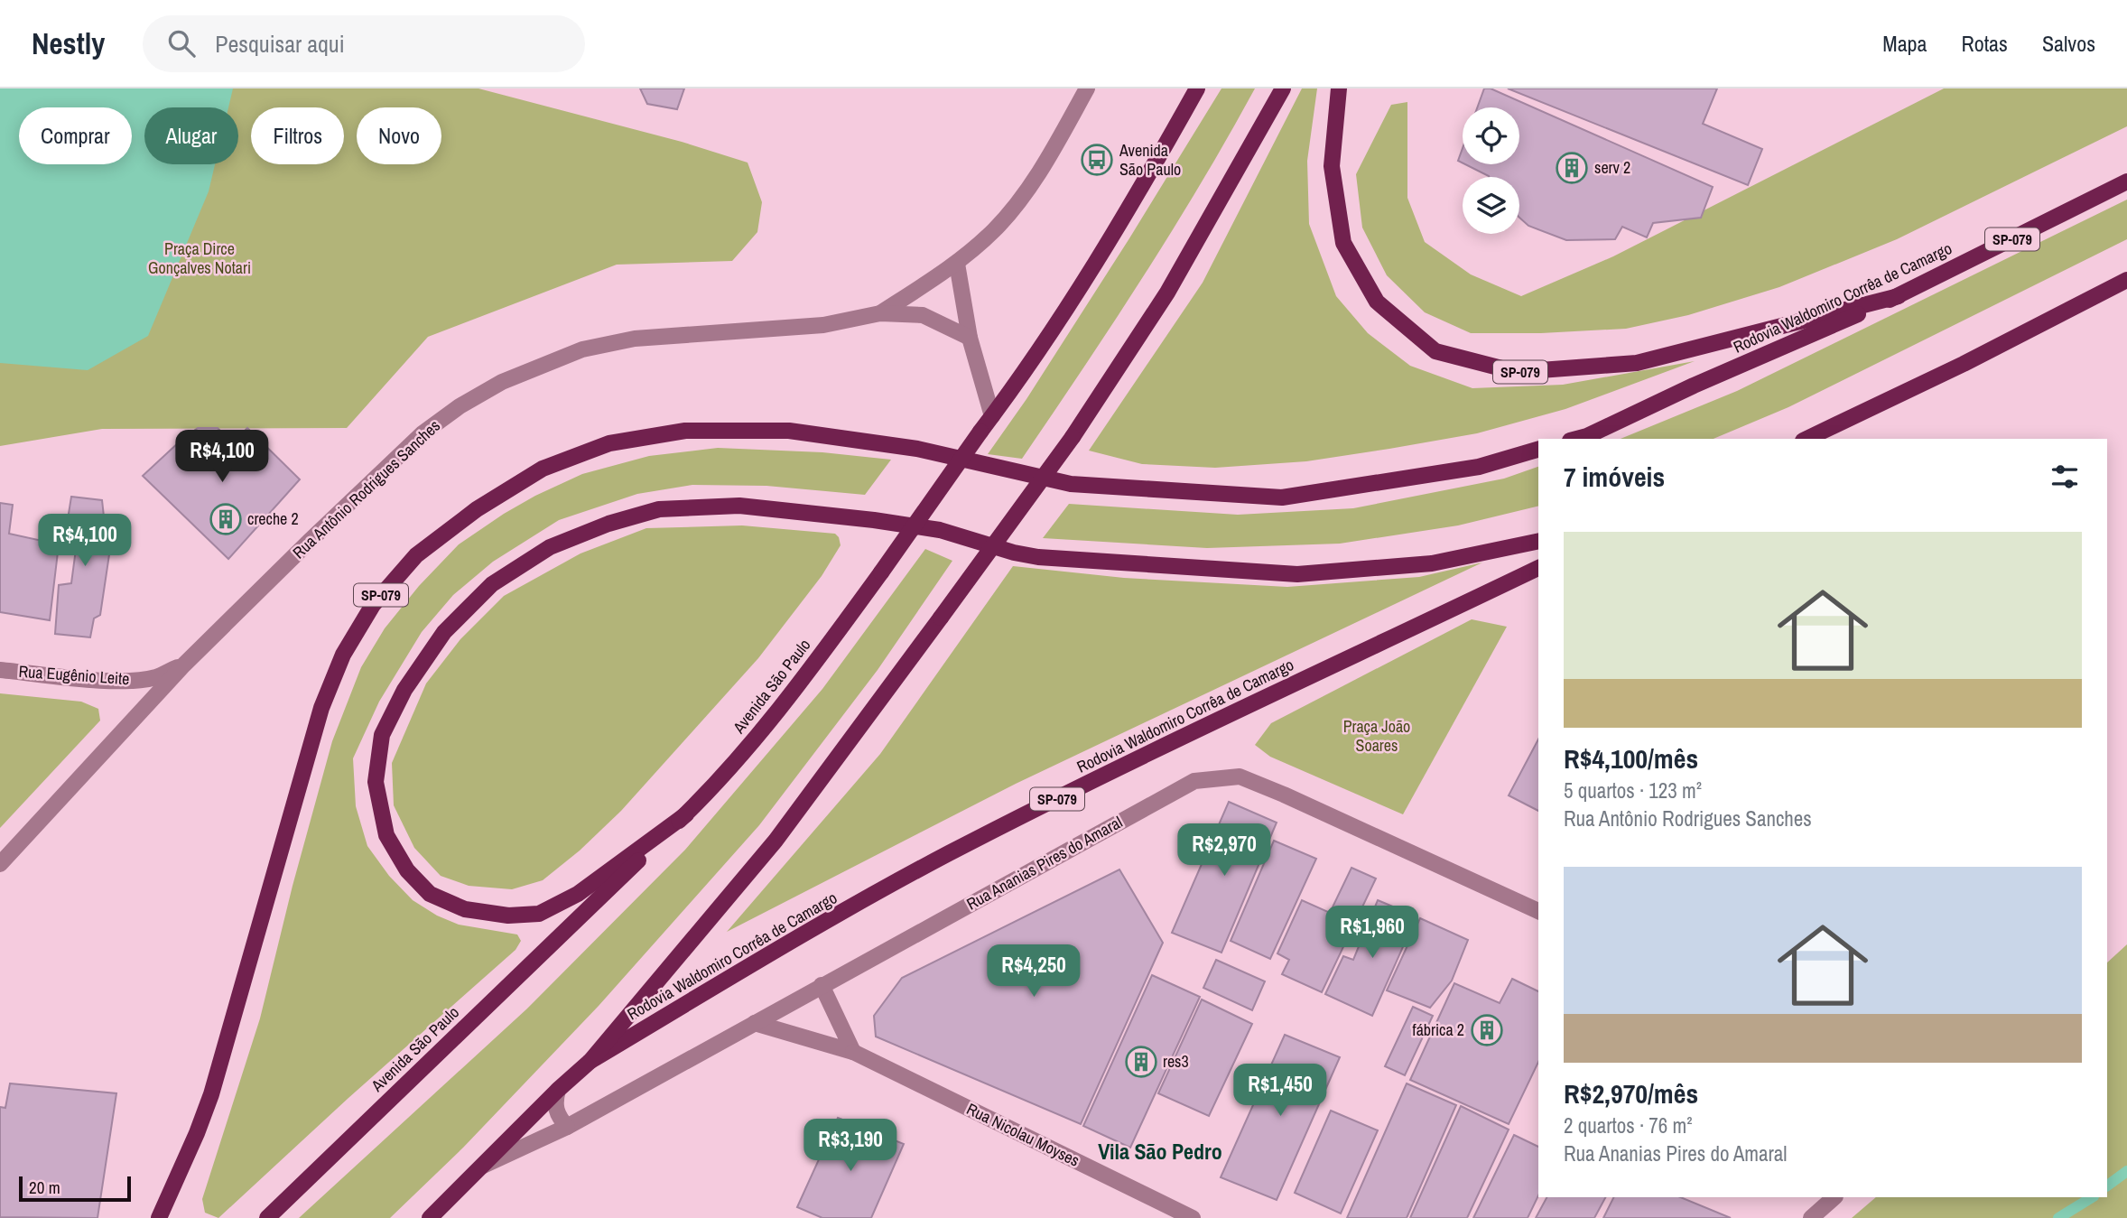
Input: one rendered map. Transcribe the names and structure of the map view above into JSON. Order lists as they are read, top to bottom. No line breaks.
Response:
{"streets":{"main road":["SP-079","Rodovia Waldomiro Corrêa de Camargo","Avenida São Paulo"],"street":["Rua Antônio Rodrigues Sanches","Rua Eugênio Leite","Rua Ananias Pires do Amaral","Rua Nicolau Moyses"]},"crossings":[["SP-079","Rodovia Waldomiro Corrêa de Camargo"],["Rua Antônio Rodrigues Sanches","Rua Eugênio Leite"],["Rua Ananias Pires do Amaral","Rua Nicolau Moyses"]],"districts":["Vila São Pedro"],"parks":["Praça Dirce Gonçalves Notari","Praça João Soares"],"places":{"bus stop":["Avenida São Paulo"],"building":["serv 2","creche 2","fábrica 2","res3"]},"scale_bar":"20 m","page":{"header":"Nestly","search":"Pesquisar aqui","nav":["Mapa","Rotas","Salvos"],"chip":["Comprar","Alugar","Filtros","Novo"],"price":["R$4,100","R$4,100","R$2,970","R$1,960","R$4,250","R$1,450","R$3,190"],"heading":"7 imóveis","list":[{"name":"R$4,100/mês","note":"5 quartos · 123 m² · Rua Antônio Rodrigues Sanches"},{"name":"R$2,970/mês","note":"2 quartos · 76 m² · Rua Ananias Pires do Amaral"}],"scale":"20 m"}}
